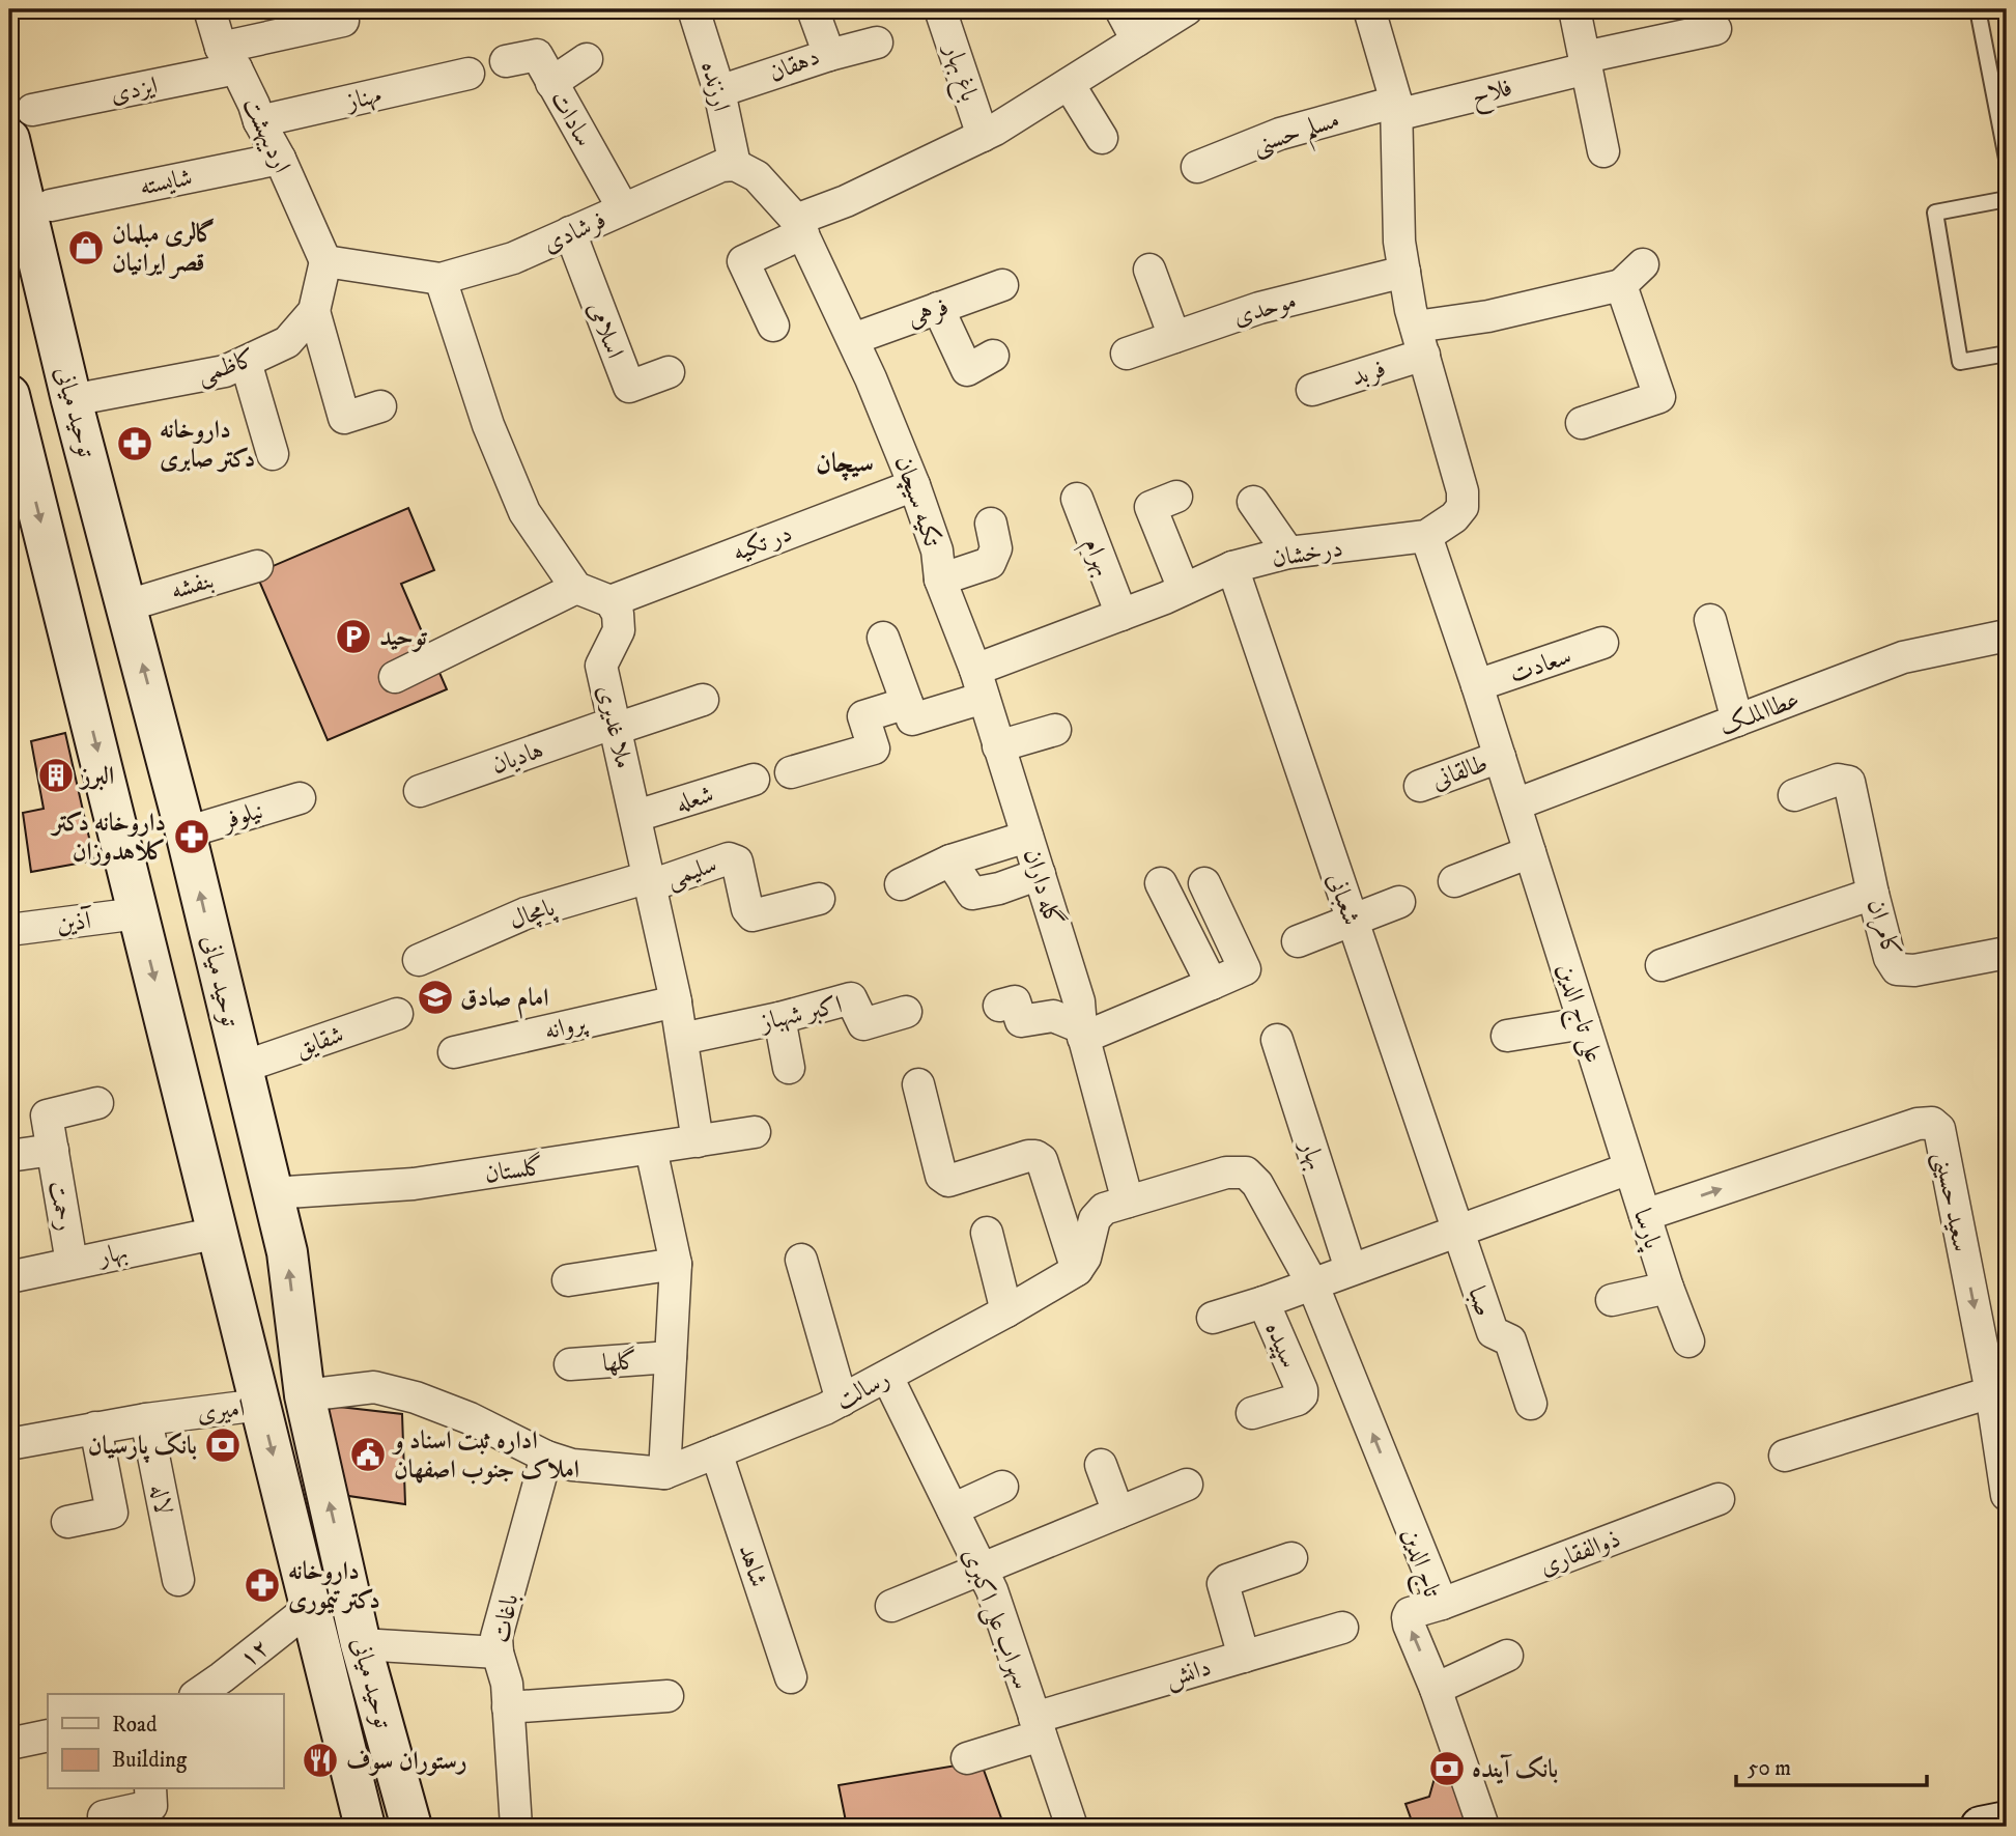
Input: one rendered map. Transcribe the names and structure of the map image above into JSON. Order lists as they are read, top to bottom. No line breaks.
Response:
{"streets":{"main road":["توحید میانی"],"street":["دهقان","باغ بهار","ارزنده","ایزدی","فلاح","مهناز","سادات","مسلم حسنی","اردیبهشت","شایسته","فرشادی","موحدی","فرهی","اسلامی","کاظمی","فربد","تکیه سیچان","در تکیه","درخشان","بهرام","بنفشه","سعادت","عطاالملک","ملا غدیری","هادیان","طالقانی","شعله","نیلوفر","سلیمی","گله داران","شعبانی","پامچال","آذین","کامران","اکبر شهباز","علی تاج الدین","پروانه","شقایق","بهار","گلستان","سعید حسینی","رحمت","پارسا","صبا","سپیده","گلها","رسالت","امیری","لاله","ذوالفقاری","تاج الدین","شاهد","باغات","سهراب علی اکبری","۱۲","دانش"]},"crossings":[["دهقان","ارزنده"],["ارزنده","فرشادی"],["ایزدی","اردیبهشت"],["ایزدی","توحید میانی"],["فلاح","مسلم حسنی"],["فلاح","درخشان"],["مهناز","اردیبهشت"],["سادات","فرشادی"],["مسلم حسنی","درخشان"],["اردیبهشت","شایسته"],["اردیبهشت","فرشادی"],["اردیبهشت","کاظمی"],["فرشادی","اسلامی"],["فرشادی","کاظمی"],["موحدی","درخشان"],["فرهی","تکیه سیچان"],["کاظمی","توحید میانی"],["فربد","درخشان"],["توحید میانی","بنفشه"],["توحید میانی","نیلوفر"],["توحید میانی","آذین"],["توحید میانی","شقایق"],["توحید میانی","بهار"],["توحید میانی","گلستان"],["توحید میانی","رسالت"],["توحید میانی","امیری"],["توحید میانی","۱۲"],["تکیه سیچان","در تکیه"],["تکیه سیچان","گله داران"],["در تکیه","ملا غدیری"],["درخشان","بهرام"],["درخشان","گله داران"],["درخشان","شعبانی"],["درخشان","علی تاج الدین"],["سعادت","علی تاج الدین"],["عطاالملک","علی تاج الدین"],["ملا غدیری","هادیان"],["ملا غدیری","شعله"],["ملا غدیری","سلیمی"],["ملا غدیری","پامچال"],["ملا غدیری","اکبر شهباز"],["ملا غدیری","پروانه"],["ملا غدیری","گلستان"],["طالقانی","علی تاج الدین"],["سلیمی","پامچال"],["شعبانی","صبا"],["علی تاج الدین","پارسا"],["بهار","رحمت"],["سعید حسینی","پارسا"],["سپیده","تاج الدین"],["رسالت","شاهد"],["رسالت","باغات"],["رسالت","سهراب علی اکبری"],["امیری","لاله"],["ذوالفقاری","تاج الدین"],["سهراب علی اکبری","دانش"]],"one_way":["تاج الدین"],"districts":["سیچان"],"places":{"shop":["گالری مبلمان قصر ایرانیان"],"pharmacy":["داروخانه دکتر صابری","داروخانه دکتر کلاهدوزان","داروخانه دکتر تیموری"],"parking":["توحید"],"building":["البرز"],"school or university":["امام صادق"],"bank":["بانک پارسیان","بانک آینده"],"public building":["اداره ثبت اسناد و املاک جنوب اصفهان"],"restaurant":["رستوران سوف"]},"legend":["Road","Building"],"scale_bar":"50 m"}
